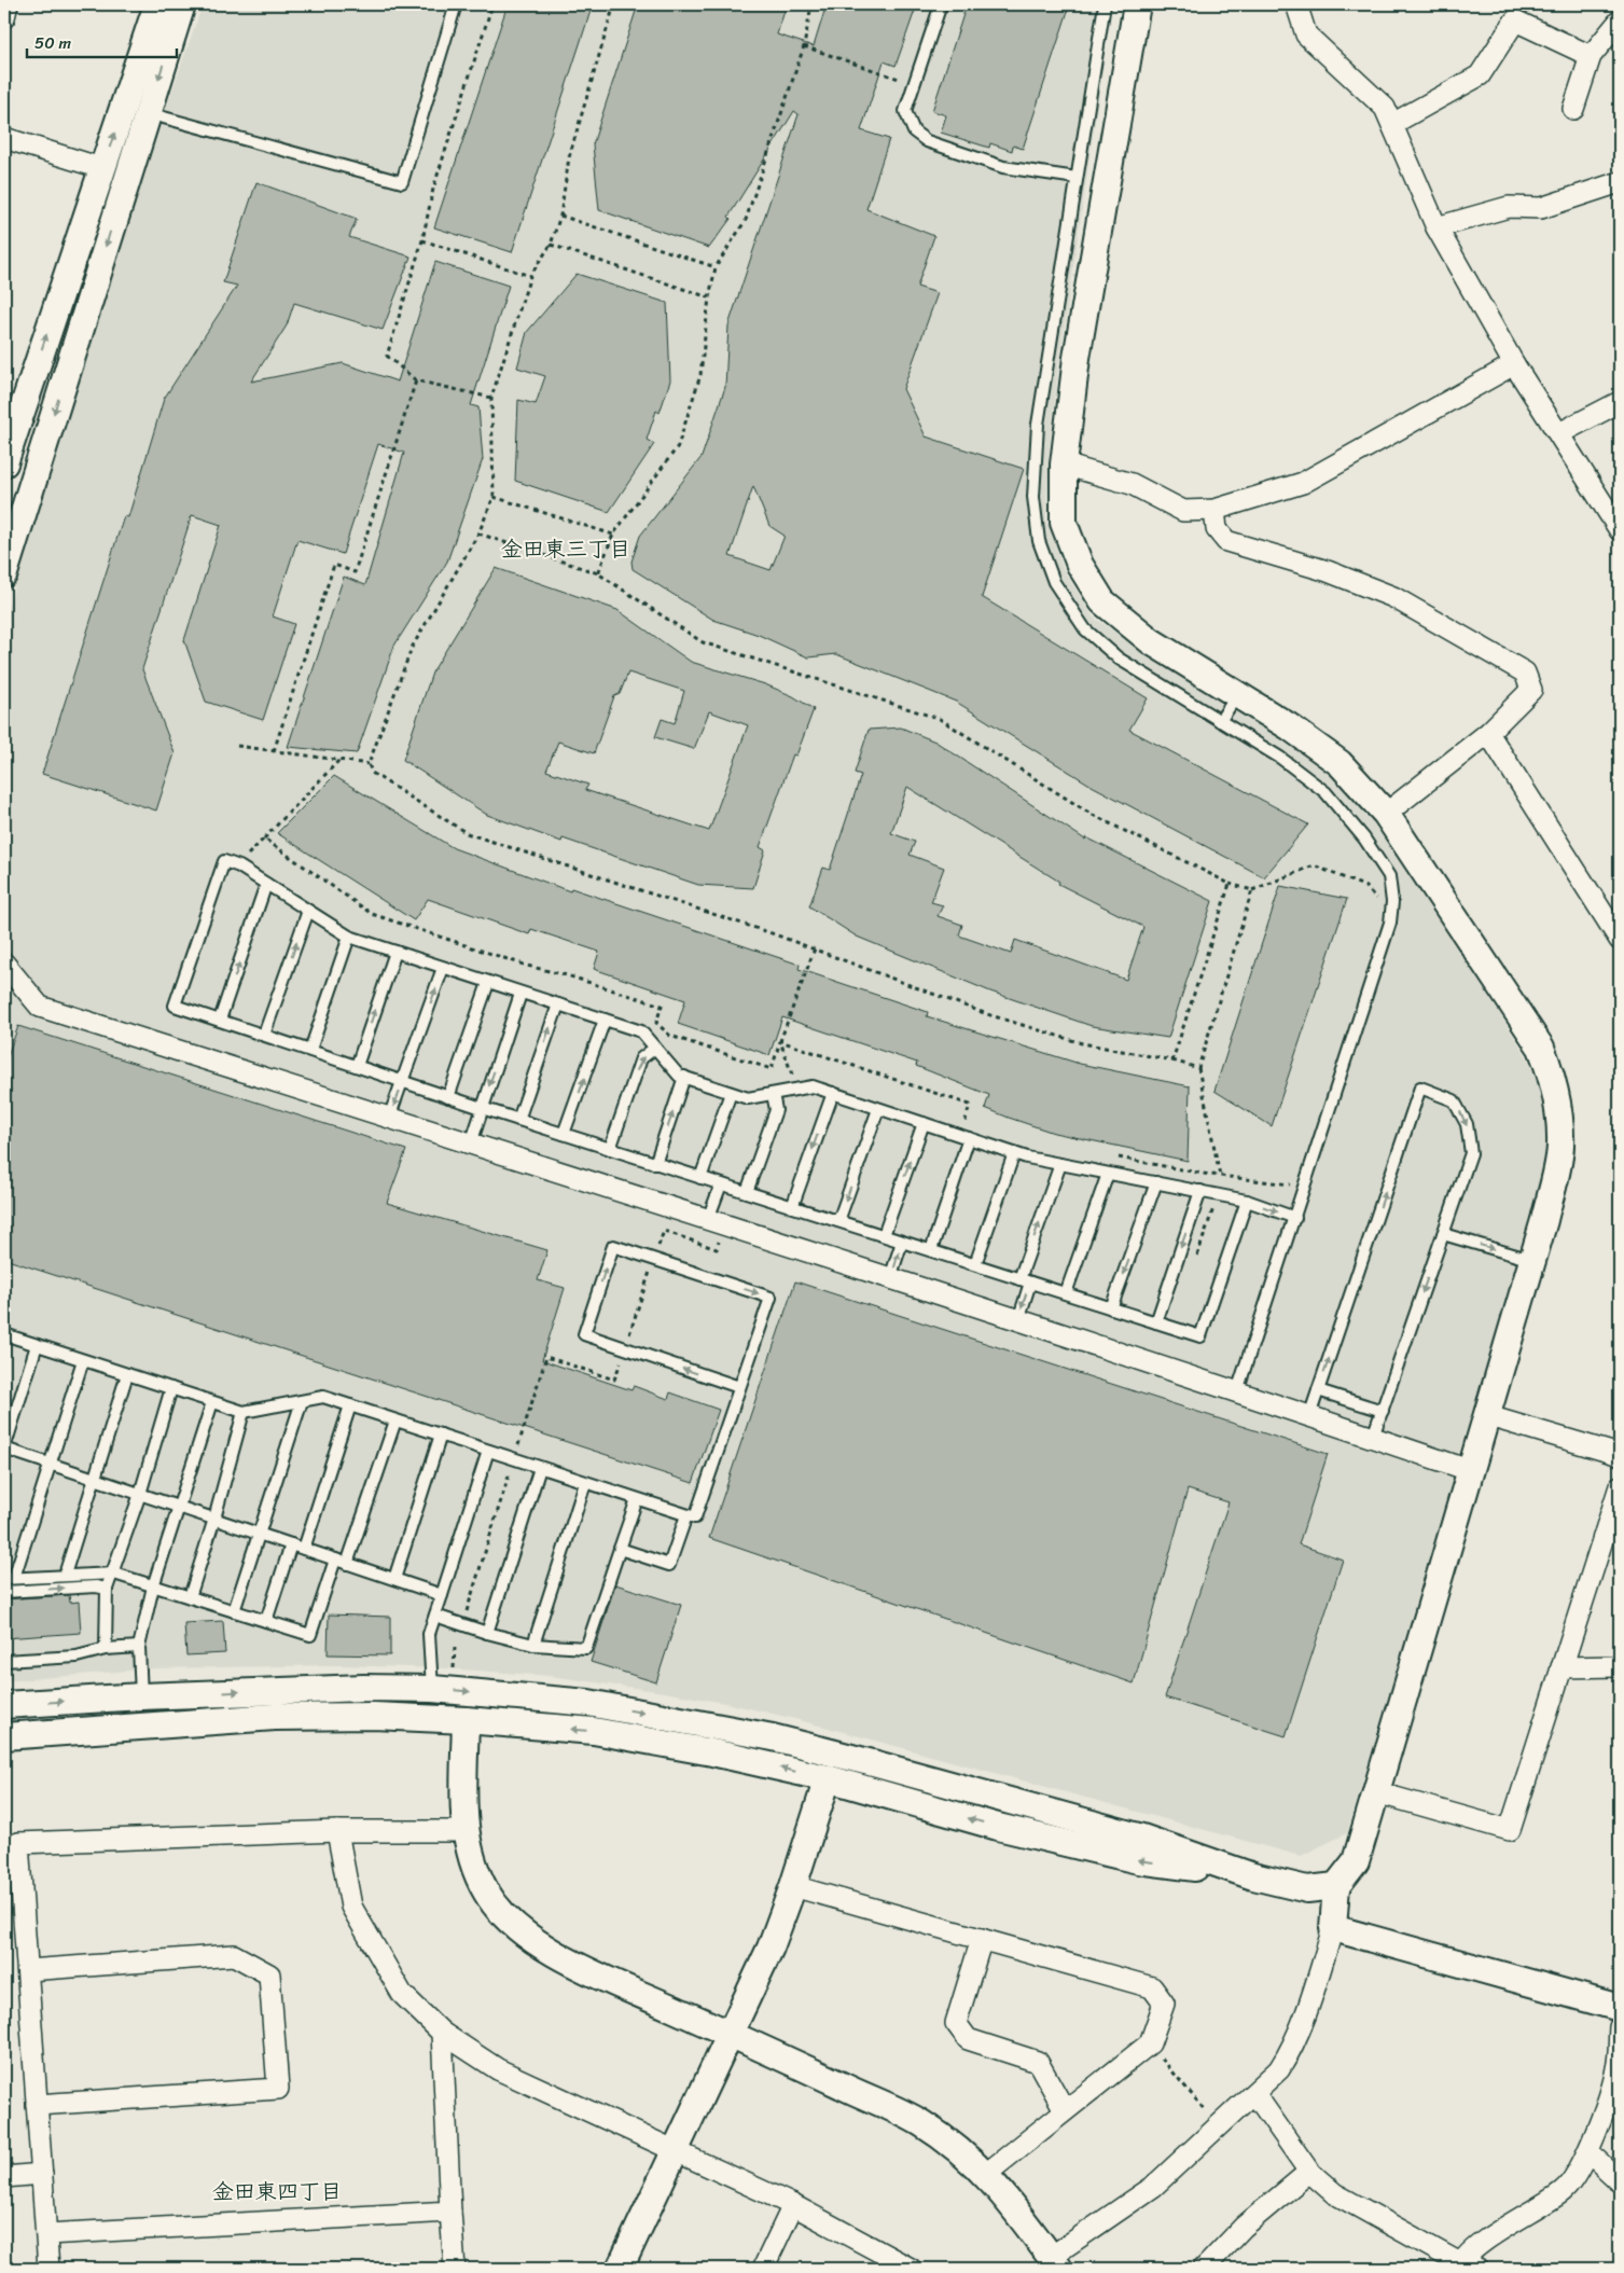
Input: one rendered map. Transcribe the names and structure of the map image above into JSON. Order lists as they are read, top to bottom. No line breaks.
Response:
{"districts":["金田東三丁目","金田東四丁目"],"scale_bar":"50 m"}
